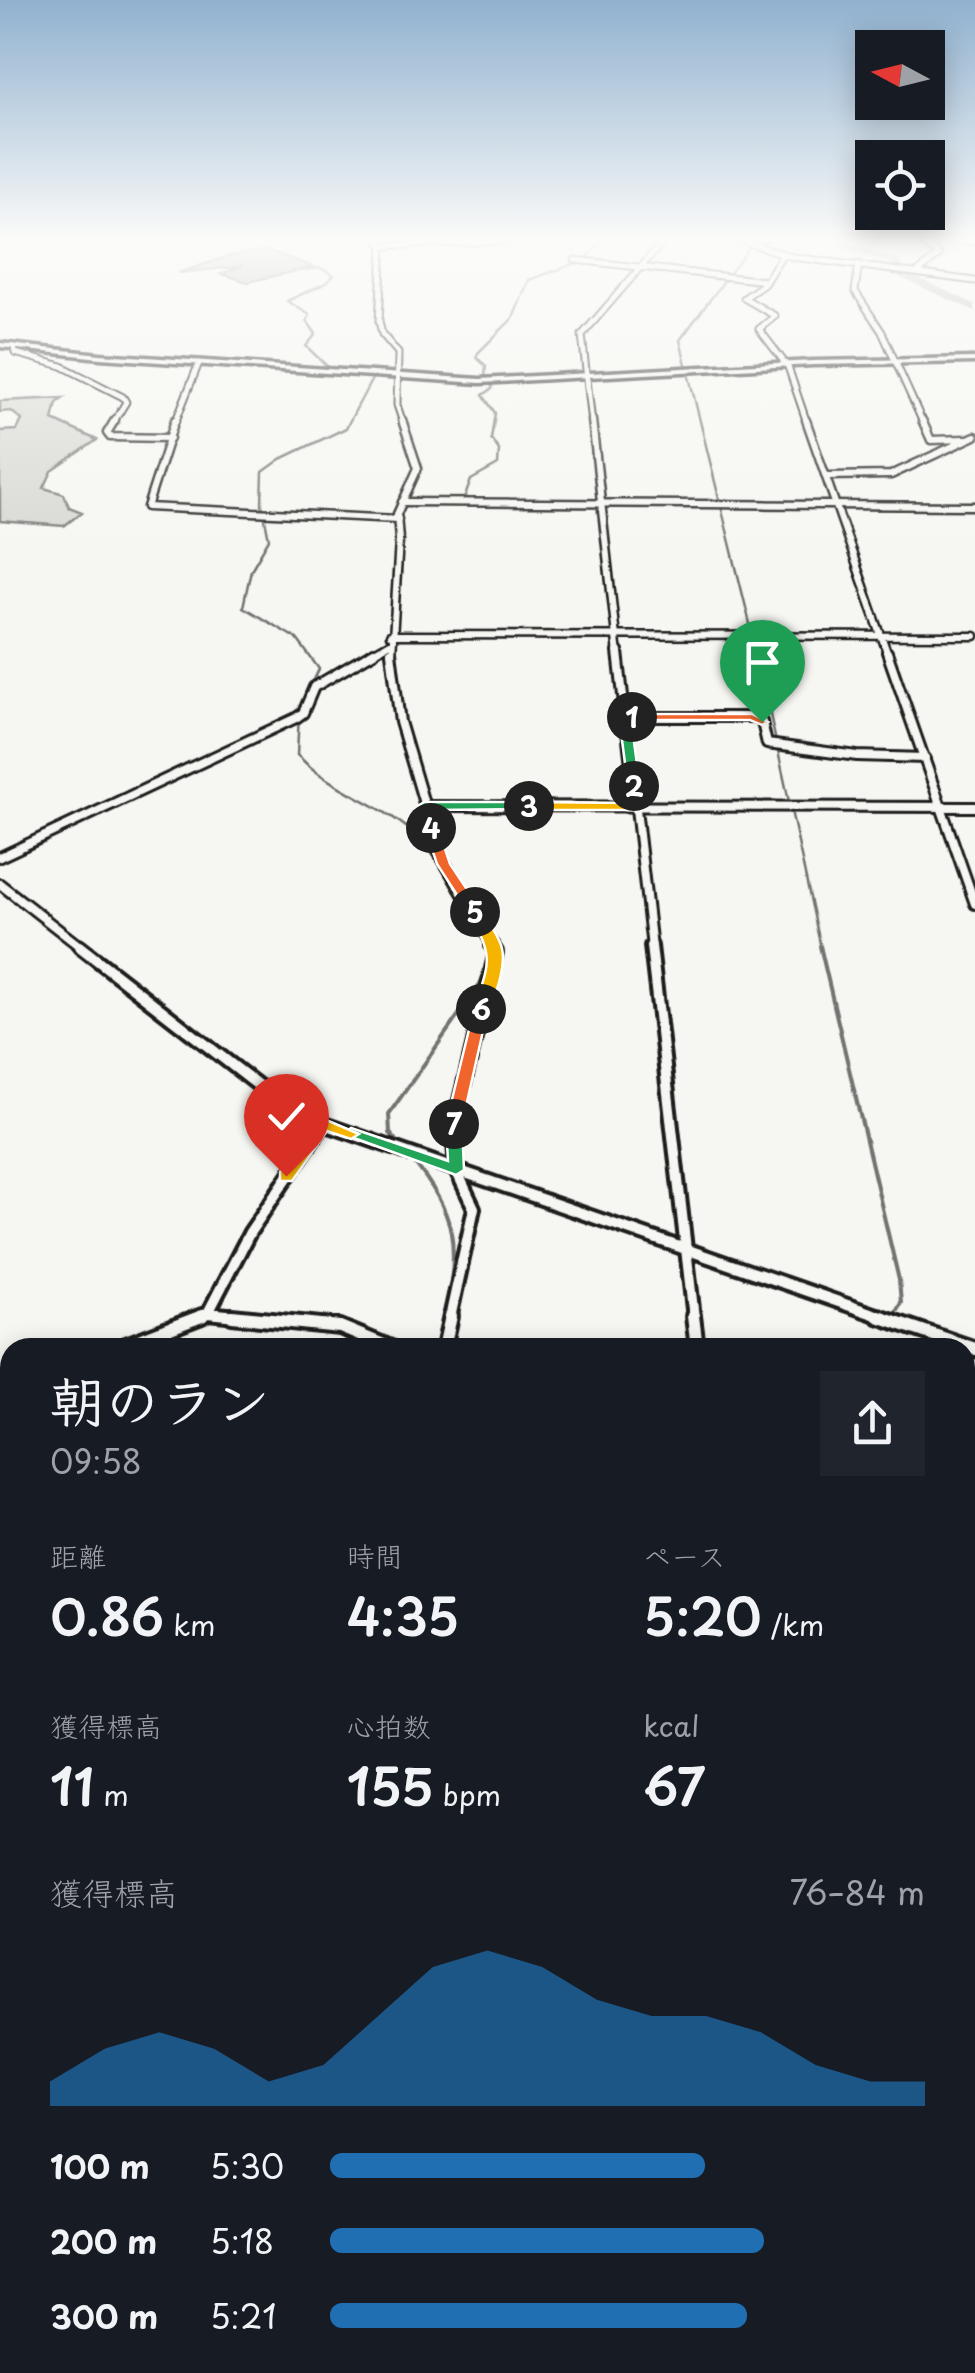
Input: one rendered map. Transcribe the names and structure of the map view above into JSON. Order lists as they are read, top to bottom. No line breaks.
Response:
{"north":"left","page":{"pins":["1","2","3","4","5","6","7"],"heading":["朝のラン","09:58"],"stats":[["距離","0.86 km"],["時間","4:35"],["ペース","5:20 /km"],["獲得標高","11 m"],["心拍数","155 bpm"],["kcal","67"]],"chart":["獲得標高","76–84 m"],"list":[{"name":"100 m","note":"5:30"},{"name":"200 m","note":"5:18"},{"name":"300 m","note":"5:21"}]}}
